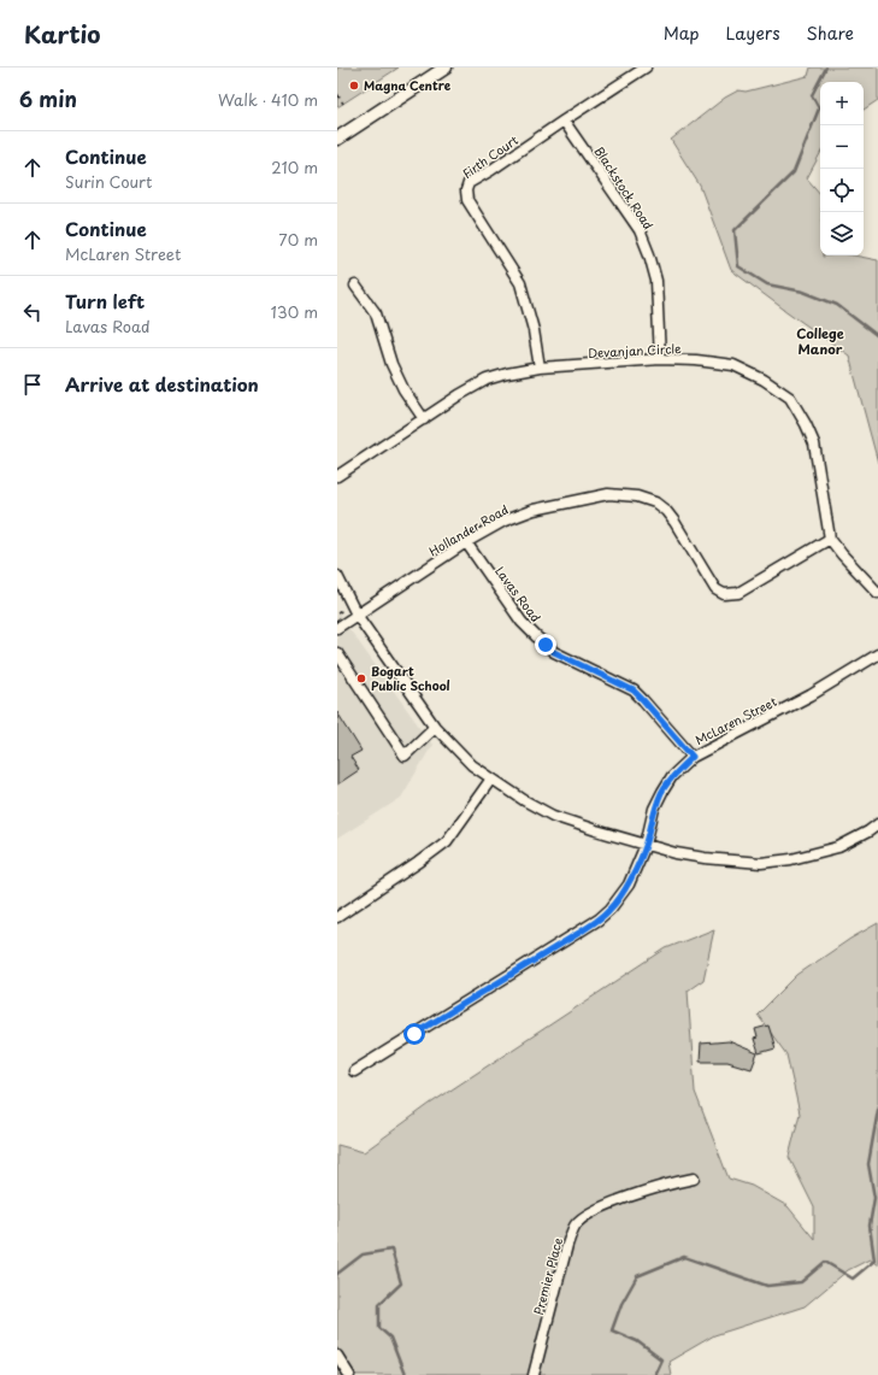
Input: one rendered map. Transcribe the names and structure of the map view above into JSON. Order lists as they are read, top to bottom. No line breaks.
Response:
{"streets":{"street":["Firth Court","Blackstock Road","Devanjan Circle","Hollander Road","Lavas Road","McLaren Street","Premier Place"]},"crossings":[["Firth Court","Blackstock Road"],["Firth Court","Devanjan Circle"],["Blackstock Road","Devanjan Circle"],["Devanjan Circle","Hollander Road"],["Hollander Road","Lavas Road"],["Lavas Road","McLaren Street"]],"districts":["College Manor"],"places":["Magna Centre","Bogart Public School"],"page":{"header":"Kartio","nav":["Map","Layers","Share"],"heading":["6 min","Walk · 410 m"],"map_buttons":["+","−"],"list":[["Continue","Surin Court","210 m"],["Continue","McLaren Street","70 m"],["Turn left","Lavas Road","130 m"],"Arrive at destination"]}}
